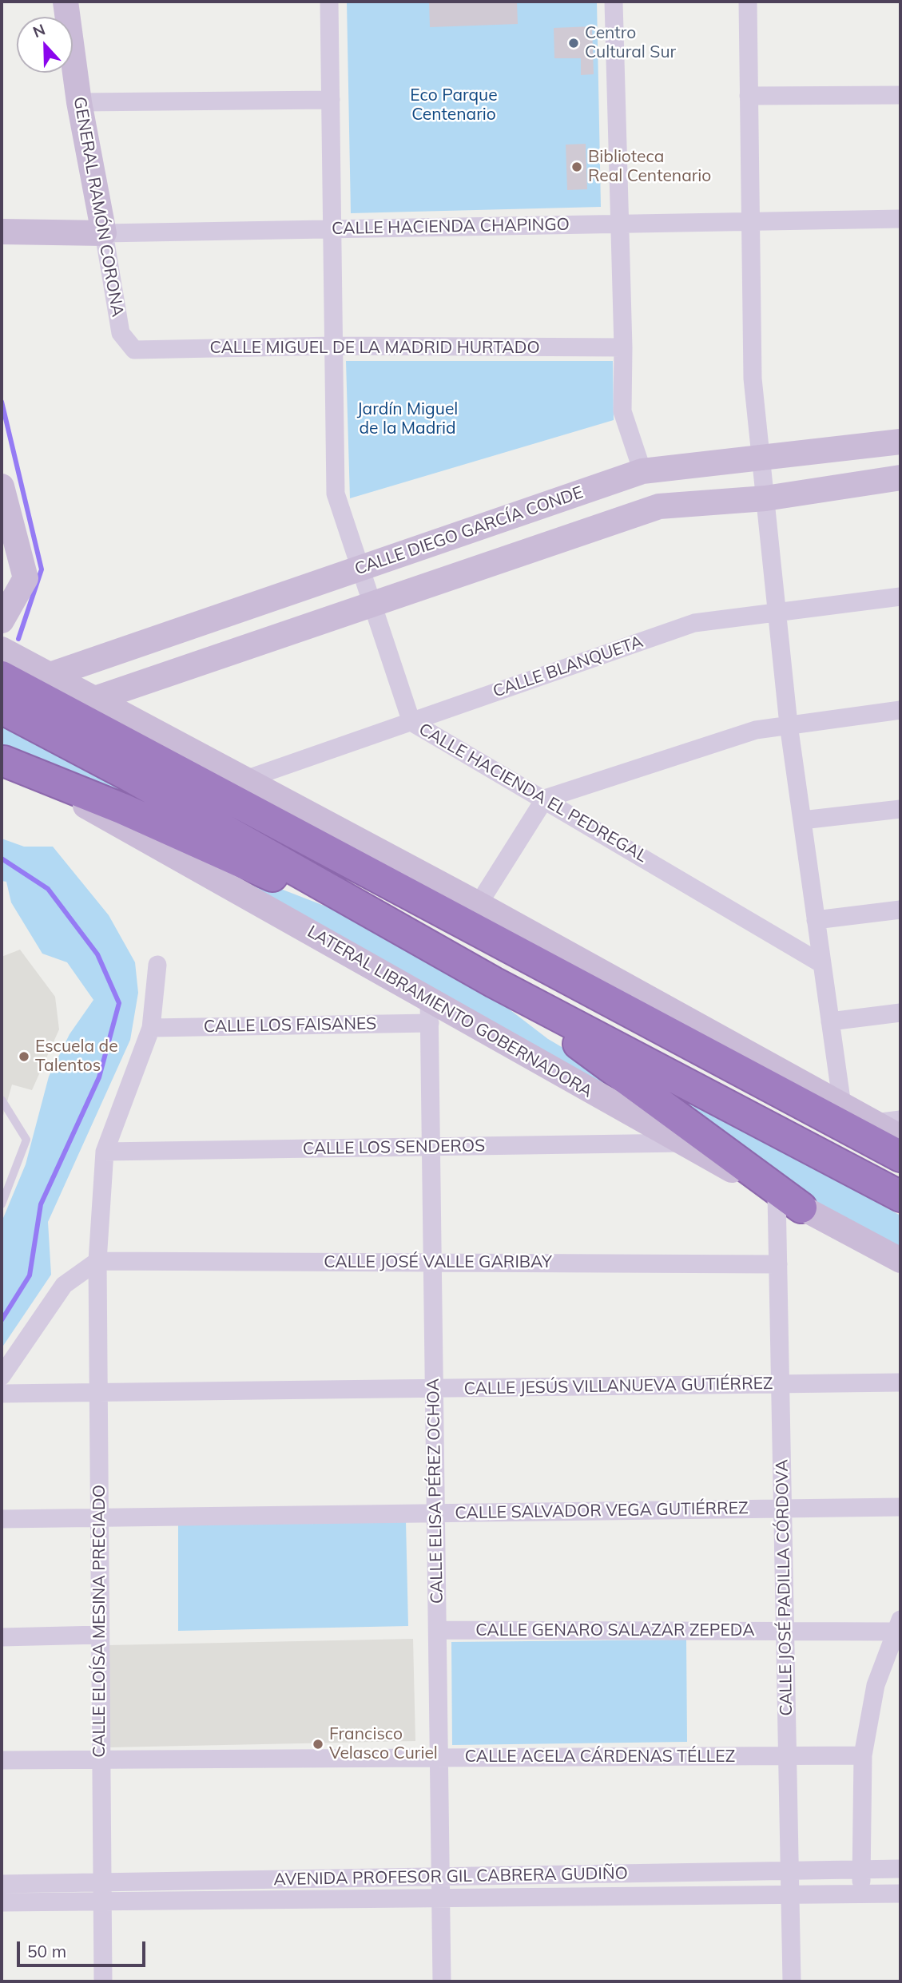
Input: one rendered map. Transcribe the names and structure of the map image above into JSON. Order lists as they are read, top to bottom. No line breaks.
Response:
{"streets":{"street":["GENERAL RAMÓN CORONA","CALLE HACIENDA CHAPINGO","CALLE MIGUEL DE LA MADRID HURTADO","CALLE DIEGO GARCÍA CONDE","CALLE BLANQUETA","CALLE HACIENDA EL PEDREGAL","LATERAL LIBRAMIENTO GOBERNADORA","CALLE LOS FAISANES","CALLE LOS SENDEROS","CALLE JOSÉ VALLE GARIBAY","CALLE JESÚS VILLANUEVA GUTIÉRREZ","CALLE ELISA PÉREZ OCHOA","CALLE SALVADOR VEGA GUTIÉRREZ","CALLE JOSÉ PADILLA CÓRDOVA","CALLE ELOÍSA MESINA PRECIADO","CALLE GENARO SALAZAR ZEPEDA","CALLE ACELA CÁRDENAS TÉLLEZ","AVENIDA PROFESOR GIL CABRERA GUDIÑO"]},"crossings":[["GENERAL RAMÓN CORONA","CALLE HACIENDA CHAPINGO"],["GENERAL RAMÓN CORONA","CALLE MIGUEL DE LA MADRID HURTADO"],["CALLE HACIENDA CHAPINGO","CALLE HACIENDA EL PEDREGAL"],["CALLE MIGUEL DE LA MADRID HURTADO","CALLE HACIENDA EL PEDREGAL"],["CALLE DIEGO GARCÍA CONDE","CALLE HACIENDA EL PEDREGAL"],["CALLE BLANQUETA","CALLE HACIENDA EL PEDREGAL"],["LATERAL LIBRAMIENTO GOBERNADORA","CALLE LOS FAISANES"],["LATERAL LIBRAMIENTO GOBERNADORA","CALLE LOS SENDEROS"],["LATERAL LIBRAMIENTO GOBERNADORA","CALLE ELISA PÉREZ OCHOA"],["LATERAL LIBRAMIENTO GOBERNADORA","CALLE JOSÉ PADILLA CÓRDOVA"],["CALLE LOS FAISANES","CALLE ELISA PÉREZ OCHOA"],["CALLE LOS FAISANES","CALLE ELOÍSA MESINA PRECIADO"],["CALLE LOS SENDEROS","CALLE ELISA PÉREZ OCHOA"],["CALLE LOS SENDEROS","CALLE ELOÍSA MESINA PRECIADO"],["CALLE JOSÉ VALLE GARIBAY","CALLE ELISA PÉREZ OCHOA"],["CALLE JOSÉ VALLE GARIBAY","CALLE JOSÉ PADILLA CÓRDOVA"],["CALLE JOSÉ VALLE GARIBAY","CALLE ELOÍSA MESINA PRECIADO"],["CALLE JESÚS VILLANUEVA GUTIÉRREZ","CALLE ELISA PÉREZ OCHOA"],["CALLE JESÚS VILLANUEVA GUTIÉRREZ","CALLE JOSÉ PADILLA CÓRDOVA"],["CALLE JESÚS VILLANUEVA GUTIÉRREZ","CALLE ELOÍSA MESINA PRECIADO"],["CALLE ELISA PÉREZ OCHOA","CALLE SALVADOR VEGA GUTIÉRREZ"],["CALLE ELISA PÉREZ OCHOA","CALLE GENARO SALAZAR ZEPEDA"],["CALLE ELISA PÉREZ OCHOA","CALLE ACELA CÁRDENAS TÉLLEZ"],["CALLE ELISA PÉREZ OCHOA","AVENIDA PROFESOR GIL CABRERA GUDIÑO"],["CALLE SALVADOR VEGA GUTIÉRREZ","CALLE JOSÉ PADILLA CÓRDOVA"],["CALLE SALVADOR VEGA GUTIÉRREZ","CALLE ELOÍSA MESINA PRECIADO"],["CALLE JOSÉ PADILLA CÓRDOVA","CALLE GENARO SALAZAR ZEPEDA"],["CALLE JOSÉ PADILLA CÓRDOVA","CALLE ACELA CÁRDENAS TÉLLEZ"],["CALLE JOSÉ PADILLA CÓRDOVA","AVENIDA PROFESOR GIL CABRERA GUDIÑO"],["CALLE ELOÍSA MESINA PRECIADO","CALLE ACELA CÁRDENAS TÉLLEZ"],["CALLE ELOÍSA MESINA PRECIADO","AVENIDA PROFESOR GIL CABRERA GUDIÑO"]],"parks":["Eco Parque Centenario","Jardín Miguel de la Madrid"],"places":["Centro Cultural Sur","Biblioteca Real Centenario","Escuela de Talentos","Francisco Velasco Curiel"],"scale_bar":"50 m","north":"top"}
